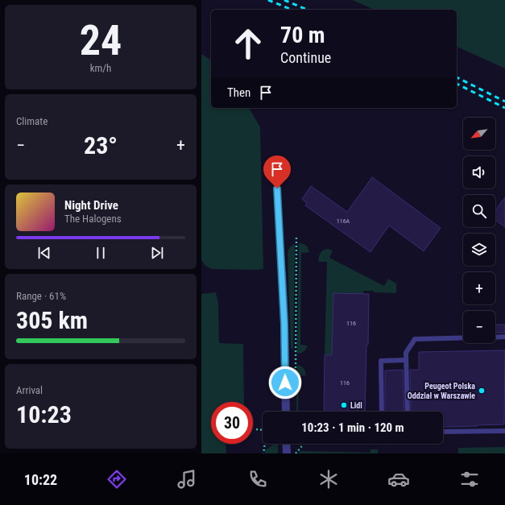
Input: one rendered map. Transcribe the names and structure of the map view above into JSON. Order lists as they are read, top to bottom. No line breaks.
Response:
{"places":["Peugeot Polska Oddział w Warszawie","Lidl"],"house_numbers":["116A","116","116"],"north":"bottom left","page":{"tile":[["24","km/h"],"Climate",["Range · 61%","305 km"],["Arrival","10:23"]],"turn":["70 m","Continue"],"then":"Then","map_buttons":["+","−"],"heat":["−","23°","+"],"song":["Night Drive","The Halogens"],"limit":"30","trip":"10:23 · 1 min · 120 m","tabs":"10:22"}}
